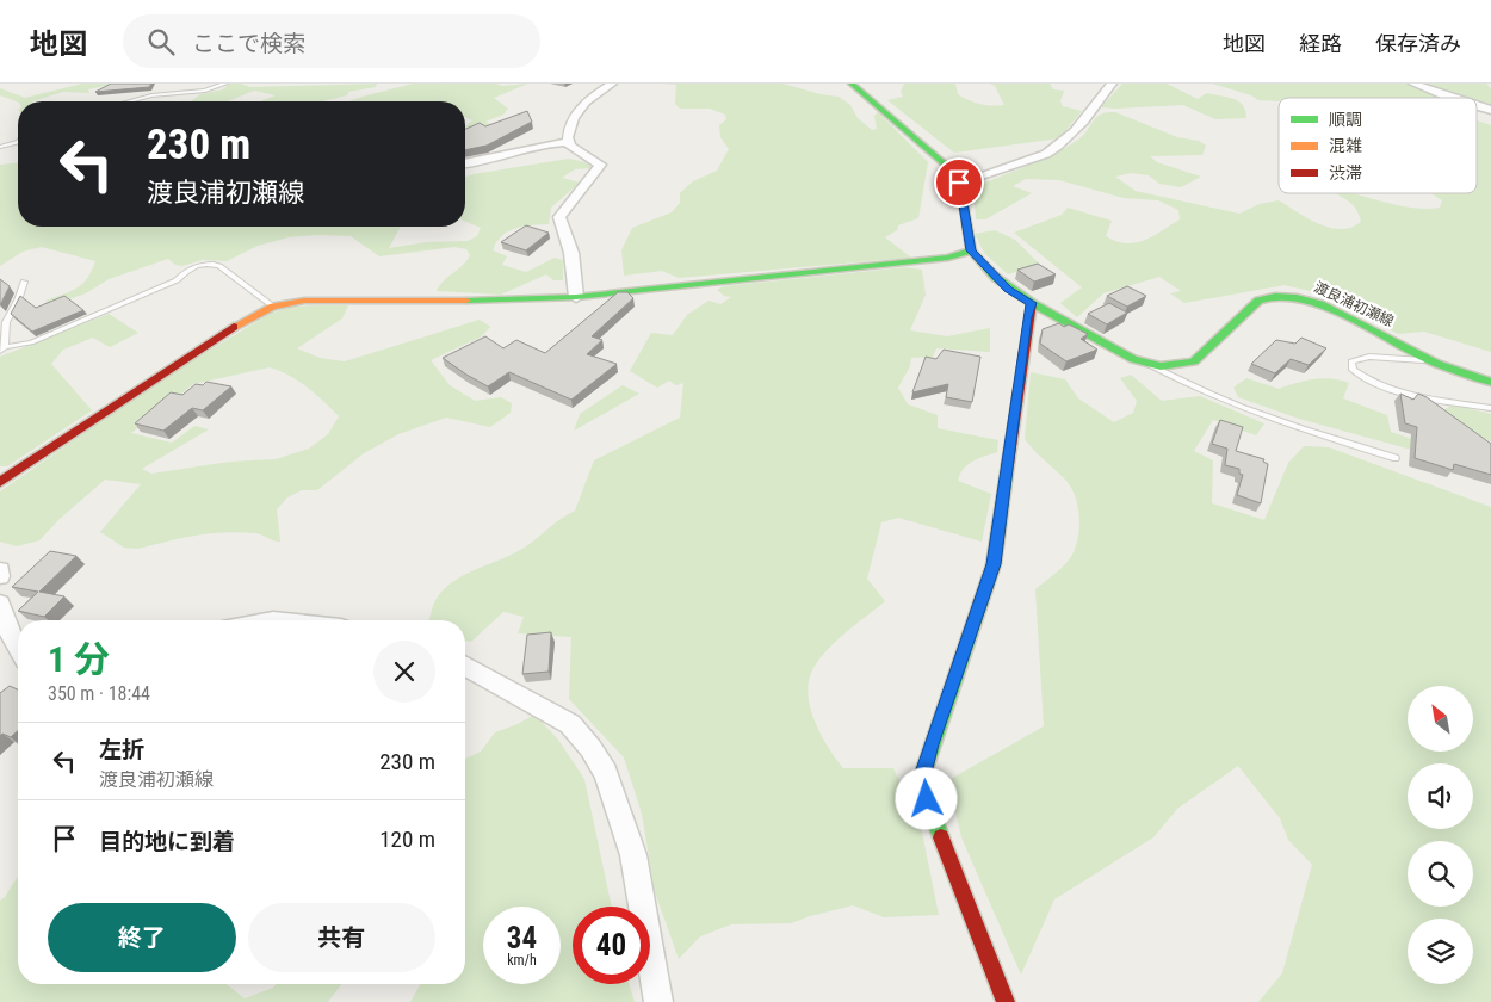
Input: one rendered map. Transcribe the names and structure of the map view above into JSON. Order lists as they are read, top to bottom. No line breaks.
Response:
{"streets":{"street":["渡良浦初瀬線"]},"legend":["順調","混雑","渋滞"],"north":"top left","page":{"header":"地図","search":"ここで検索","nav":["地図","経路","保存済み"],"turn":["230 m","渡良浦初瀬線"],"heading":["1 分","350 m · 18:44"],"list":[{"name":"左折","note":"渡良浦初瀬線","value":"230 m"},{"name":"目的地に到着","value":"120 m"}],"buttons":["終了","共有"],"speed":"34 km/h","limit":"40"}}
